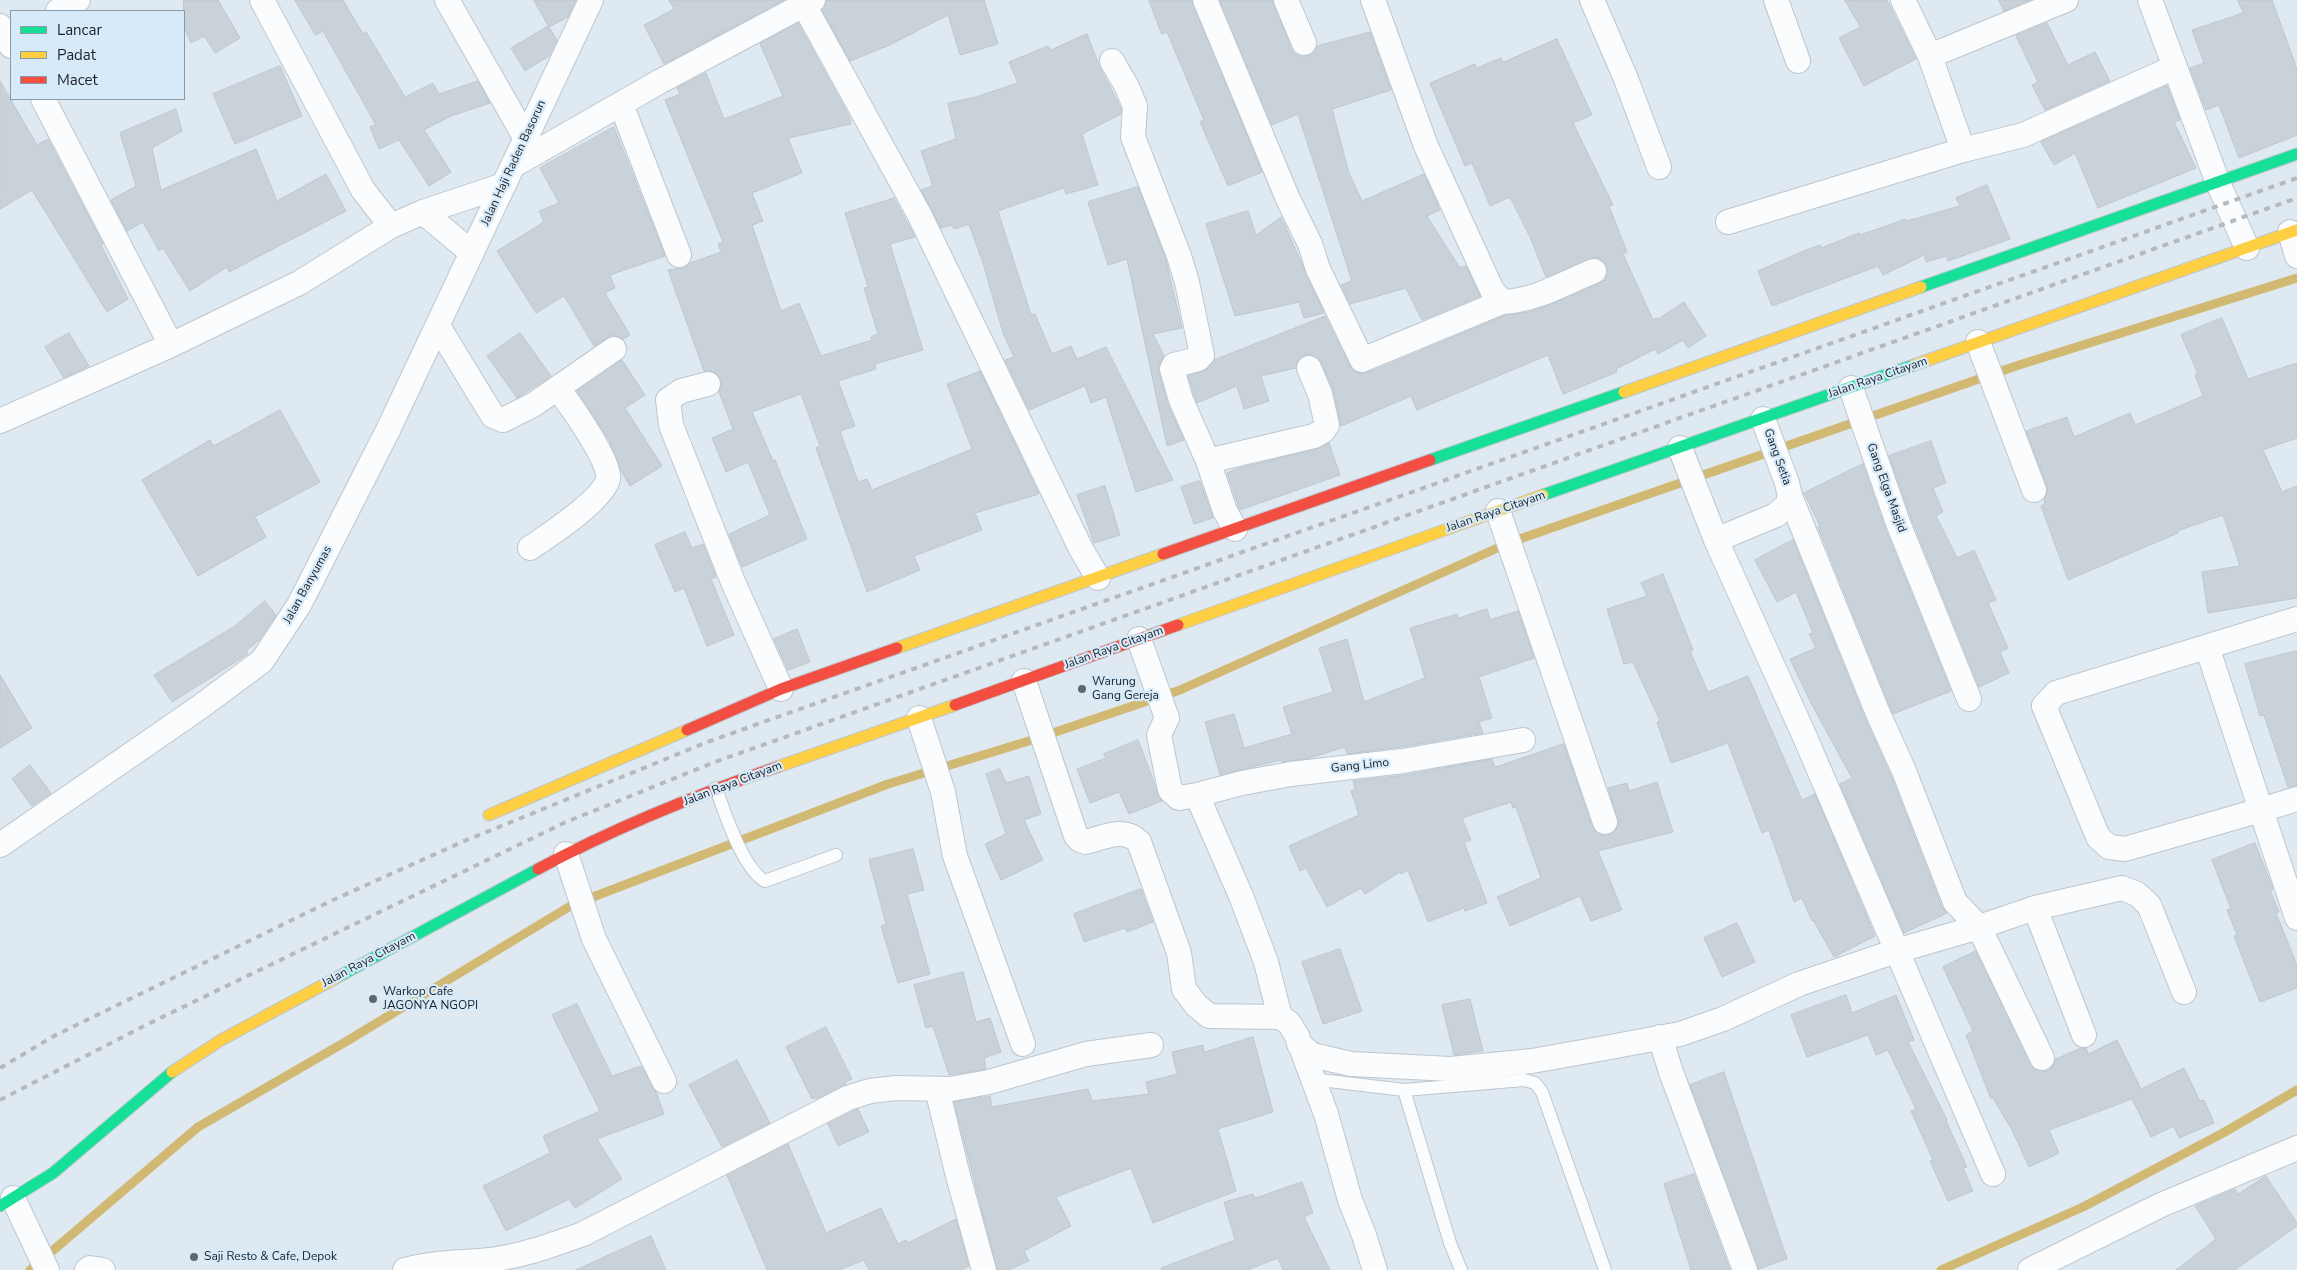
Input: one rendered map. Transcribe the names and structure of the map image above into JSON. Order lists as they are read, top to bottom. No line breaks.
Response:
{"streets":{"main road":["Jalan Raya Citayam"],"street":["Jalan Haji Raden Basorun","Gang Setia","Gang Elga Masjid","Jalan Banyumas","Gang Limo"]},"crossings":[["Jalan Haji Raden Basorun","Jalan Banyumas"],["Jalan Raya Citayam","Gang Setia"],["Jalan Raya Citayam","Gang Elga Masjid"],["Jalan Raya Citayam","Gang Limo"]],"places":["Warung Gang Gereja","Warkop Cafe JAGONYA NGOPI","Saji Resto & Cafe, Depok"],"legend":["Lancar","Padat","Macet"]}
